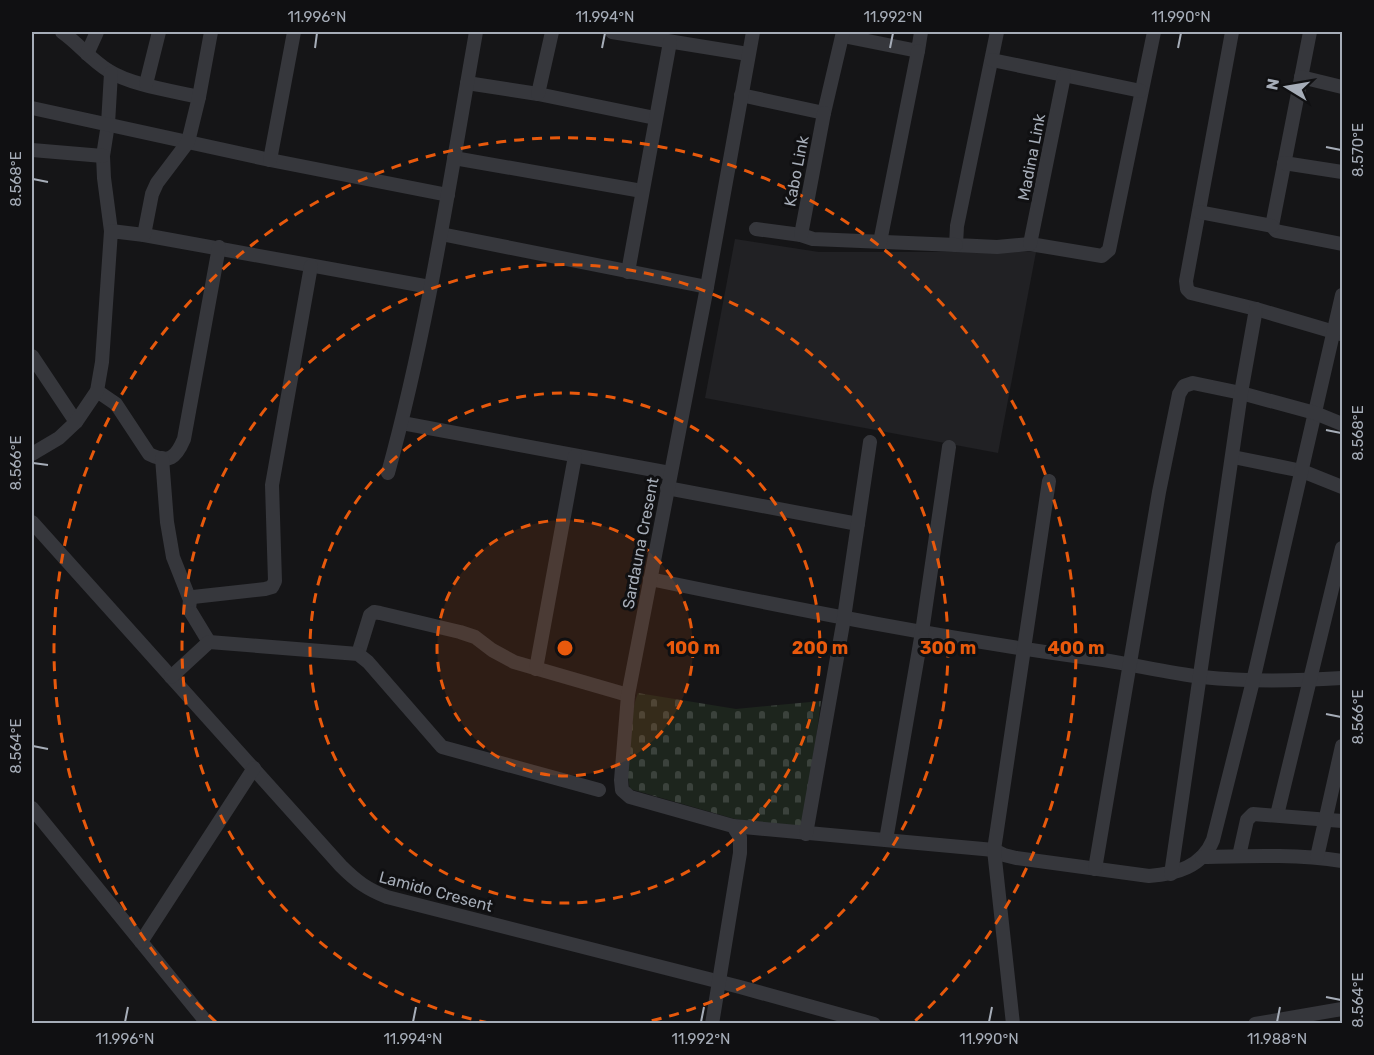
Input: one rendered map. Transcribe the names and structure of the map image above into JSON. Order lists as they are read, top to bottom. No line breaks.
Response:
{"streets":{"street":["Madina Link","Kabo Link","Sardauna Cresent","Lamido Cresent"]},"north":"left","coordinates":["11.996°N","11.994°N","11.992°N","11.990°N","8.570°E","8.568°E","8.566°E","8.564°E","11.988°N"],"rings":["100 m","200 m","300 m","400 m"]}
